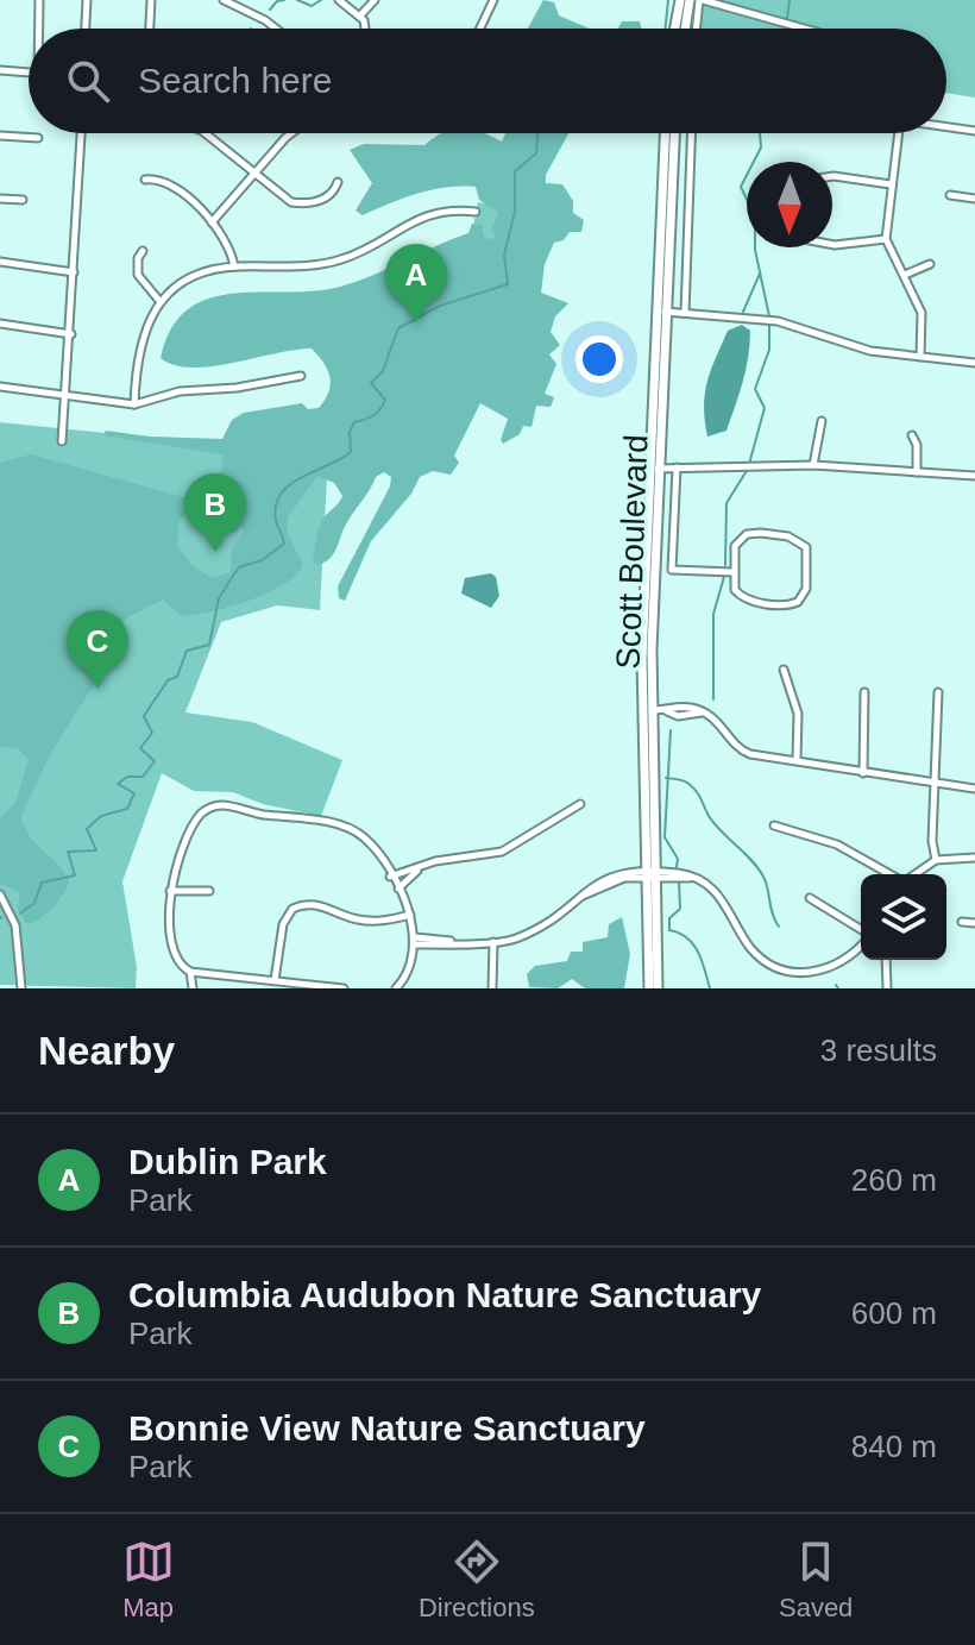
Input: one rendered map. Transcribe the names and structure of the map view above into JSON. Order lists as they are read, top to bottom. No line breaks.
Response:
{"streets":{"main road":["Scott Boulevard"]},"north":"bottom","page":{"search":"Search here","pins":["A","B","C"],"heading":["Nearby","3 results"],"list":[{"mark":"A","name":"Dublin Park","note":"Park","value":"260 m"},{"mark":"B","name":"Columbia Audubon Nature Sanctuary","note":"Park","value":"600 m"},{"mark":"C","name":"Bonnie View Nature Sanctuary","note":"Park","value":"840 m"}],"nav":["Map","Directions","Saved"]}}
